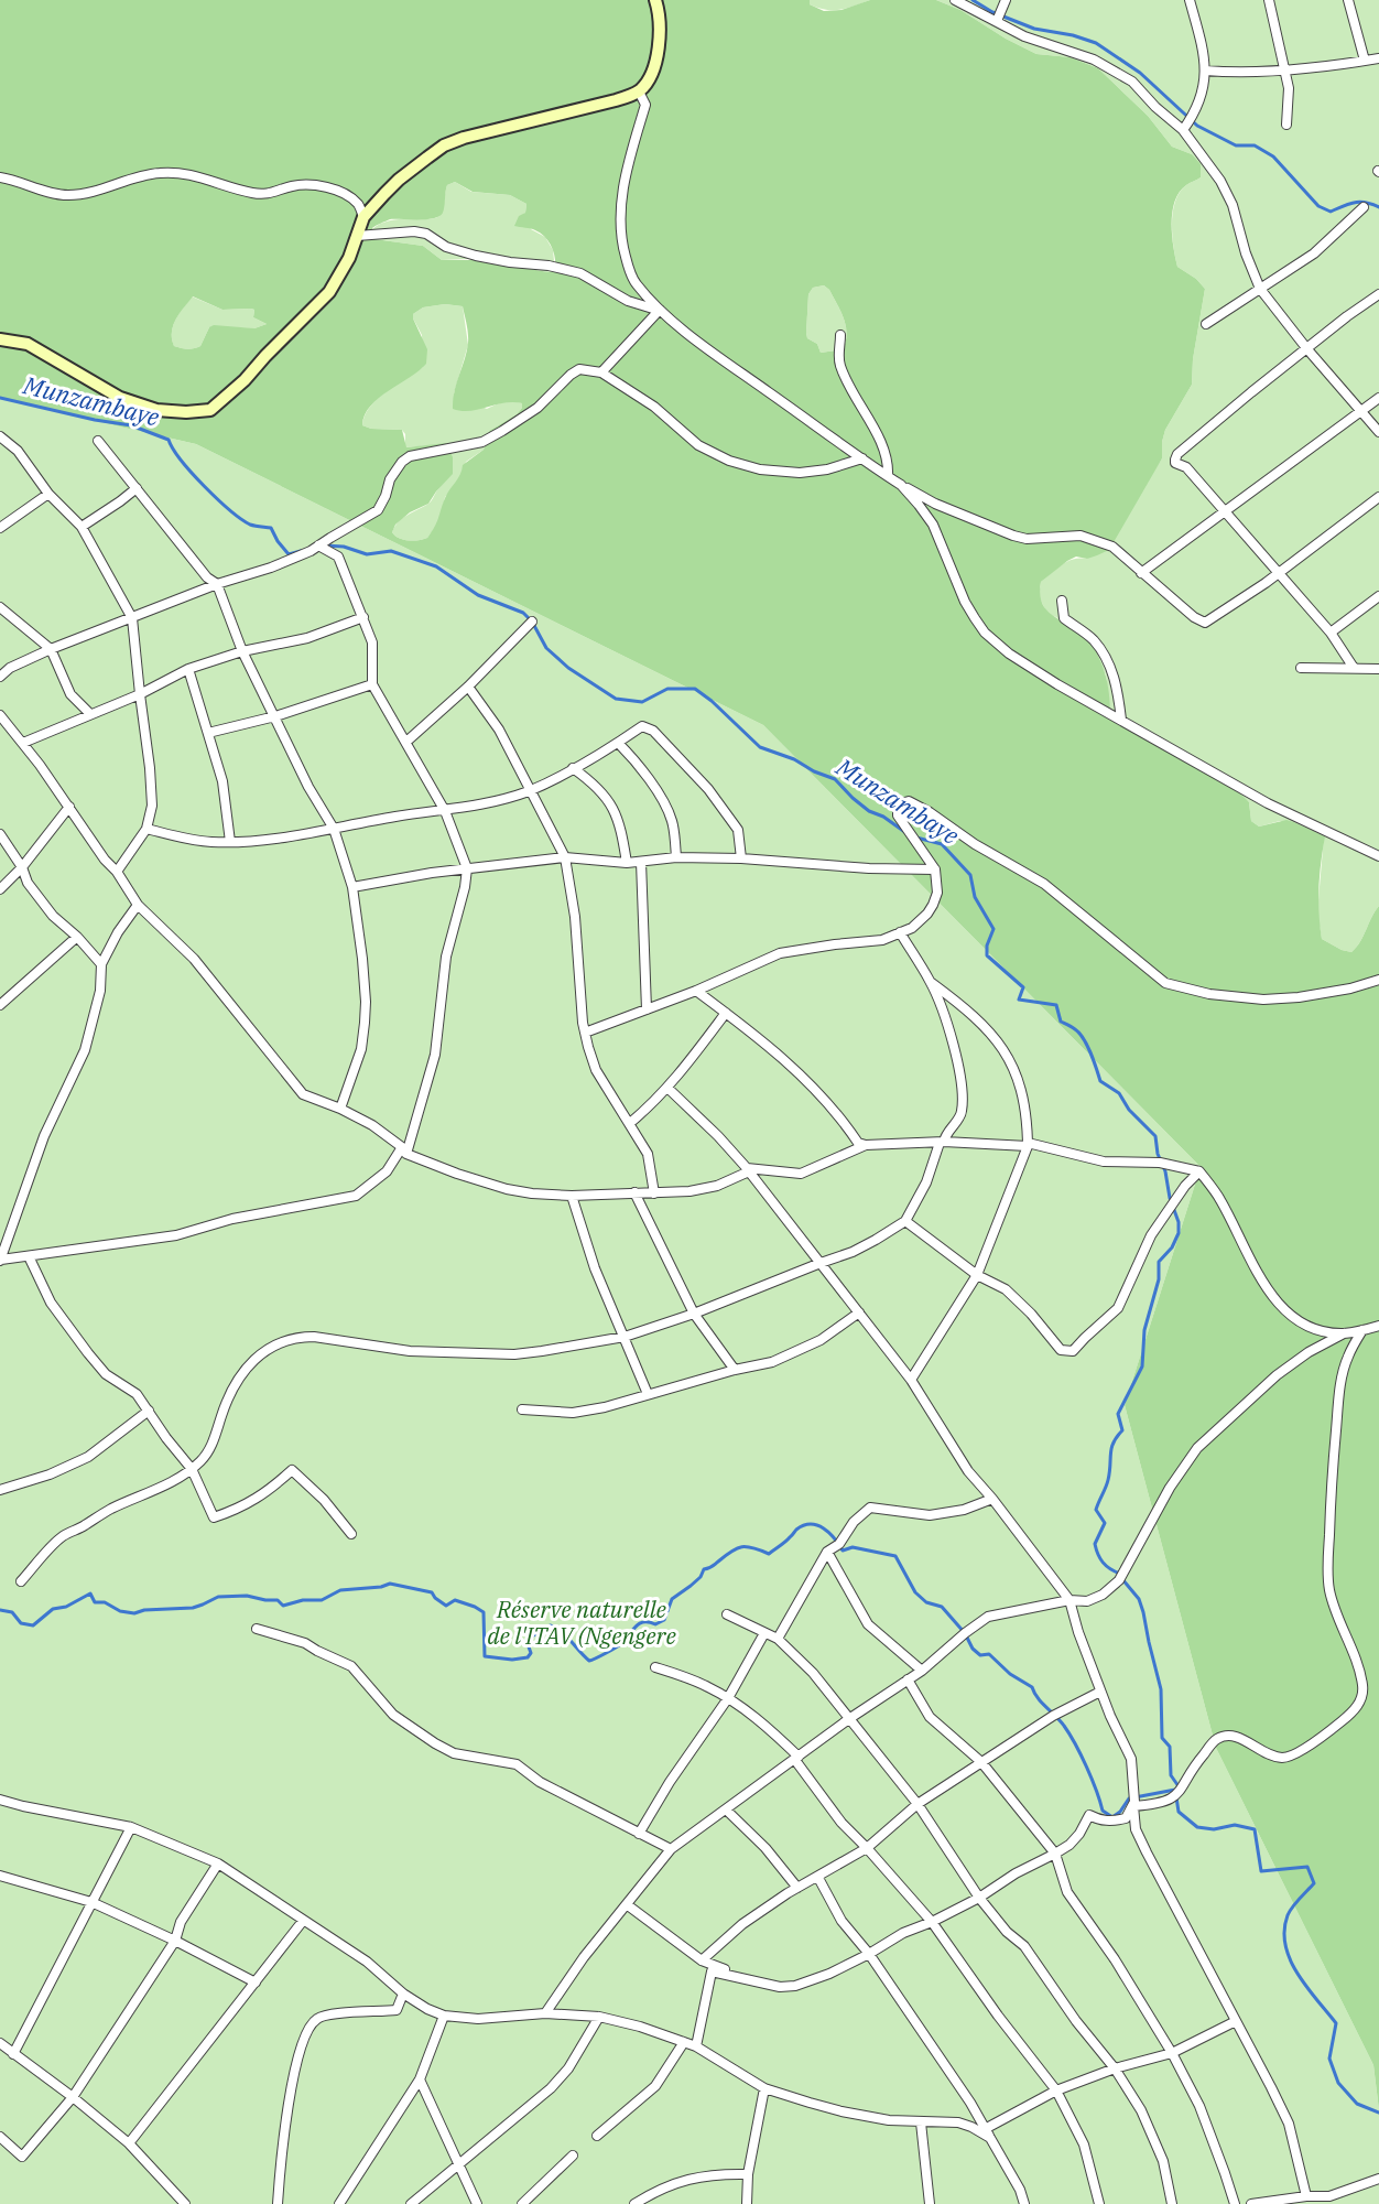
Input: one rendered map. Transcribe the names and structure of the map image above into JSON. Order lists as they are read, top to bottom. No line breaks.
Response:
{"water":["Munzambaye"],"parks":["Réserve naturelle de l'ITAV (Ngengere"]}
